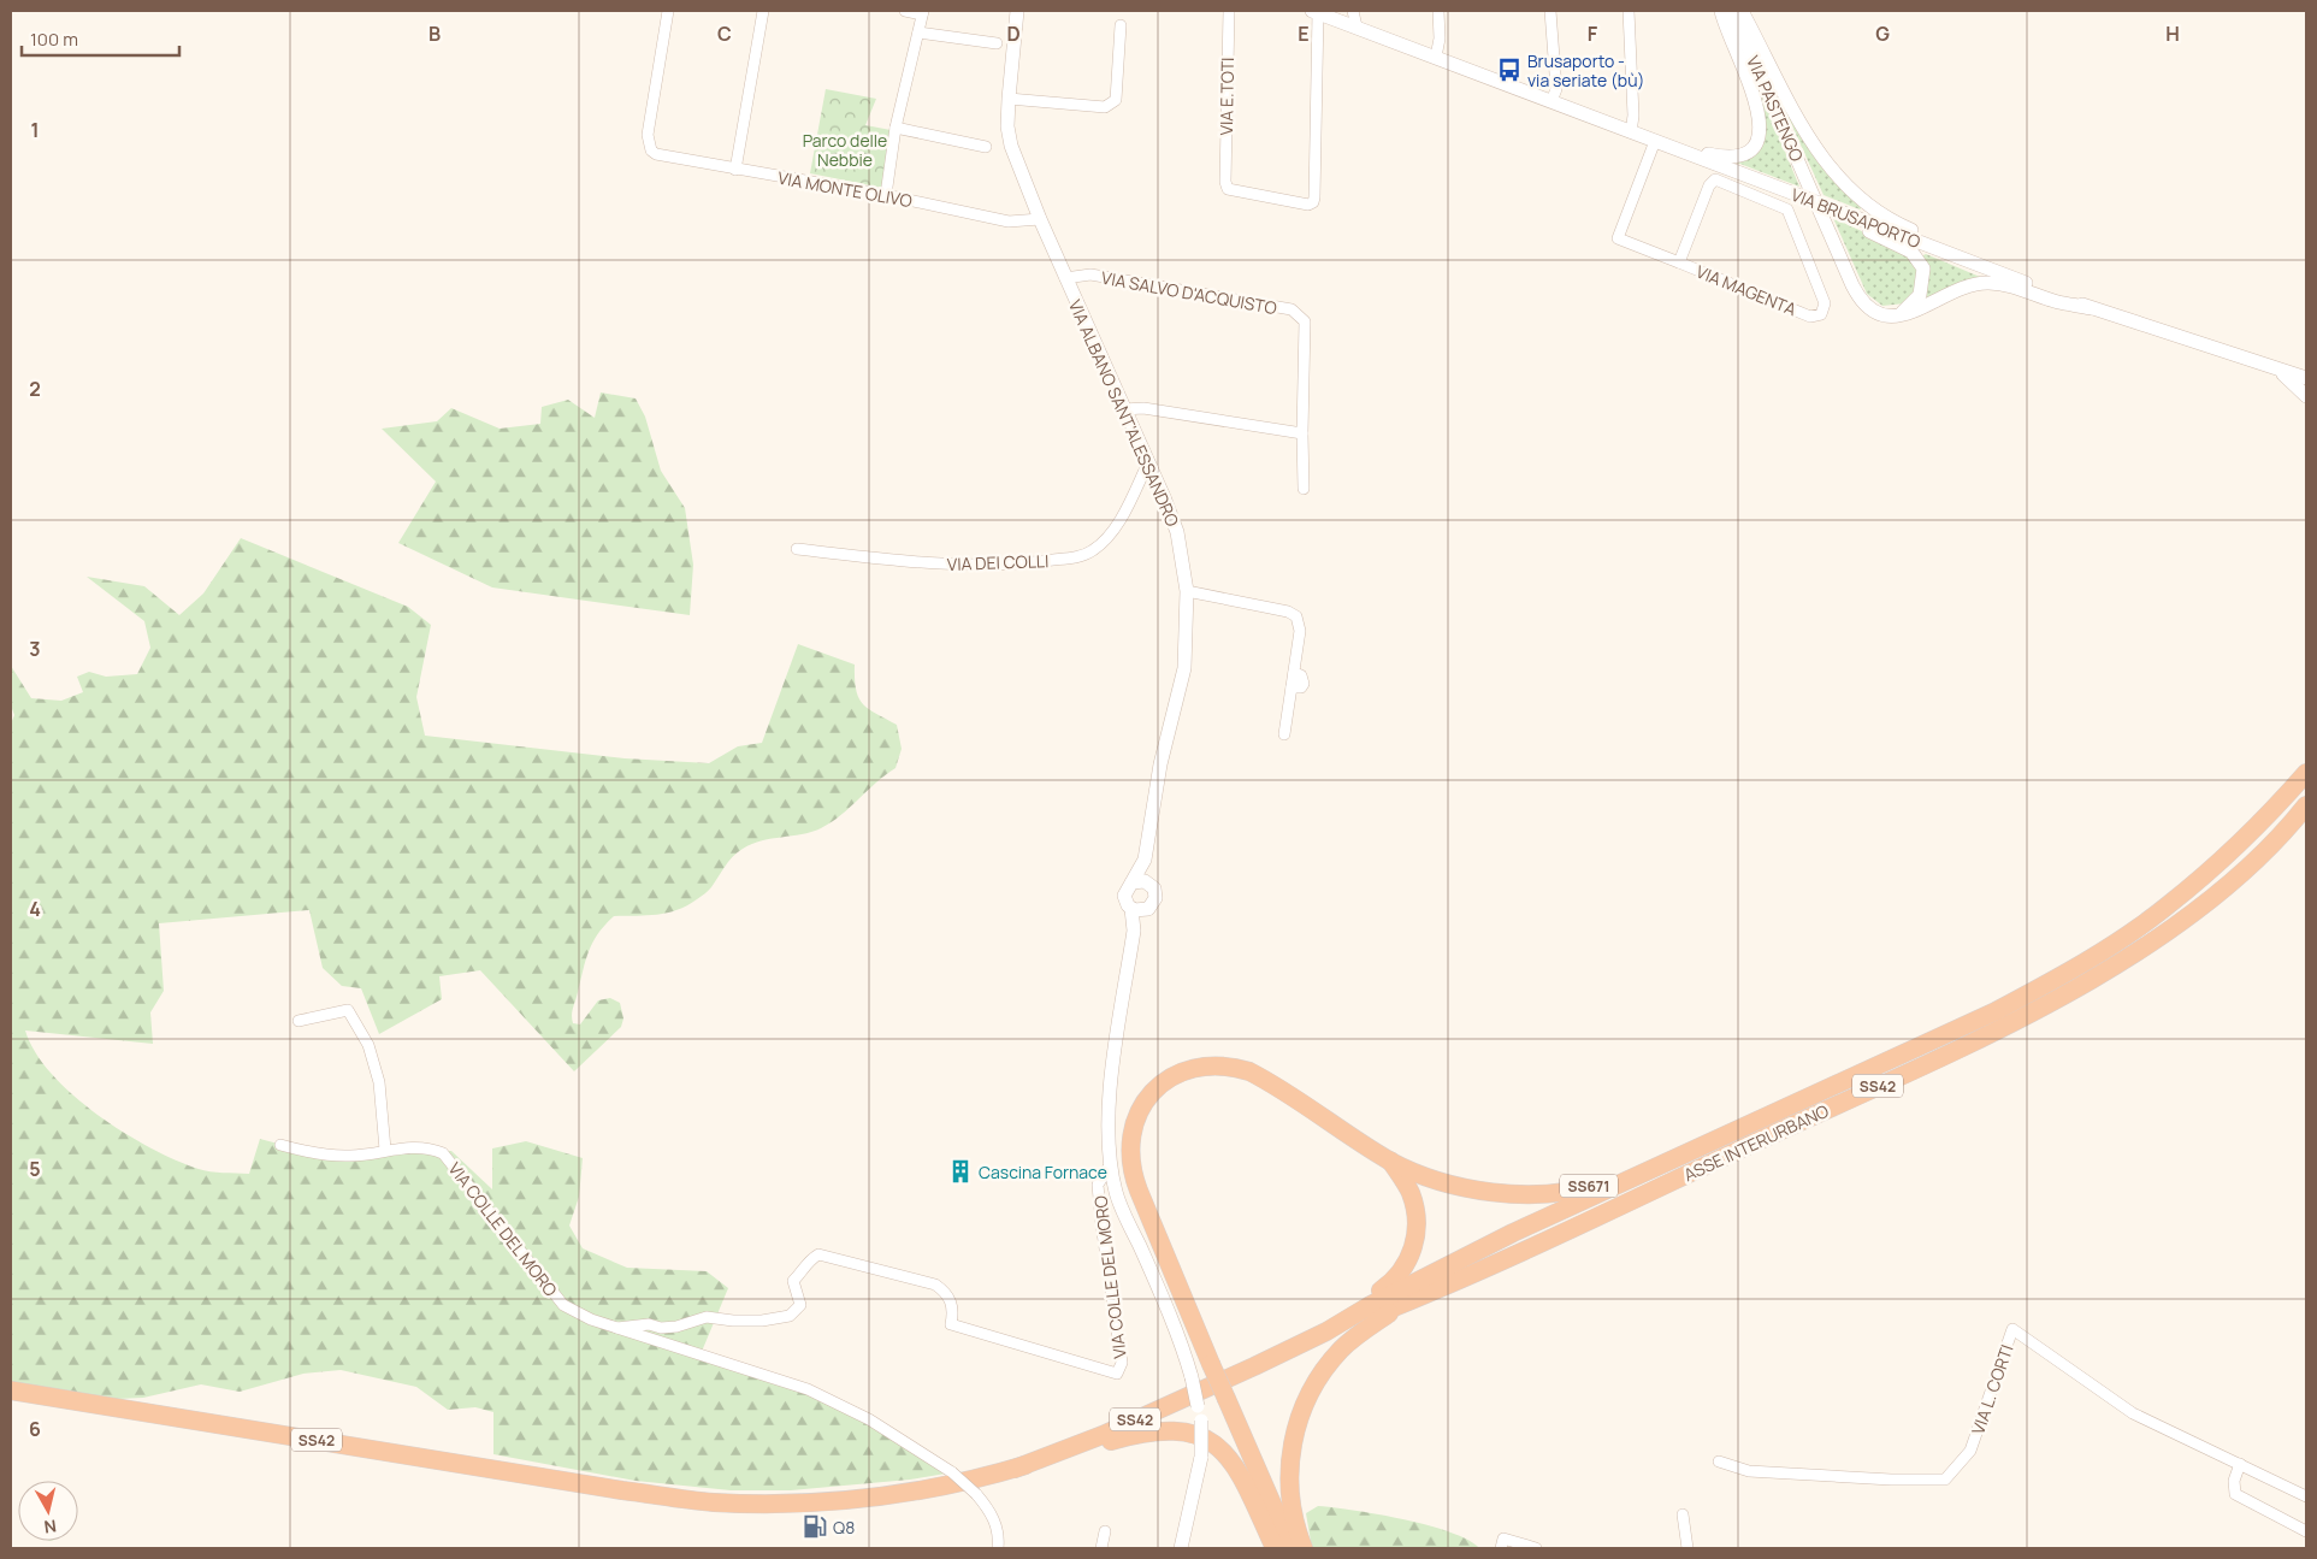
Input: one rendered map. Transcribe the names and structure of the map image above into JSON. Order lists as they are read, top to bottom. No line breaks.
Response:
{"streets":{"highway":["SS42","ASSE INTERURBANO","SS671"],"street":["VIA E.TOTI","VIA PASTENGO","VIA MONTE OLIVO","VIA BRUSAPORTO","VIA MAGENTA","VIA SALVO D'ACQUISTO","VIA ALBANO SANT'ALESSANDRO","VIA DEI COLLI","VIA COLLE DEL MORO","VIA L. CORTI"]},"crossings":[["VIA E.TOTI","VIA BRUSAPORTO"],["VIA MONTE OLIVO","VIA ALBANO SANT'ALESSANDRO"],["VIA BRUSAPORTO","VIA MAGENTA"],["VIA SALVO D'ACQUISTO","VIA ALBANO SANT'ALESSANDRO"],["VIA ALBANO SANT'ALESSANDRO","VIA DEI COLLI"],["SS42","ASSE INTERURBANO"],["SS42","SS671"],["ASSE INTERURBANO","SS671"]],"parks":["Parco delle Nebbie"],"places":{"bus stop":["Brusaporto - via seriate (bù)"],"building":["Cascina Fornace"],"fuel station":["Q8"]},"scale_bar":"100 m","north":"bottom","grid":{"columns":["B","C","D","E","F","G","H"],"rows":["1","2","3","4","5","6"]}}
